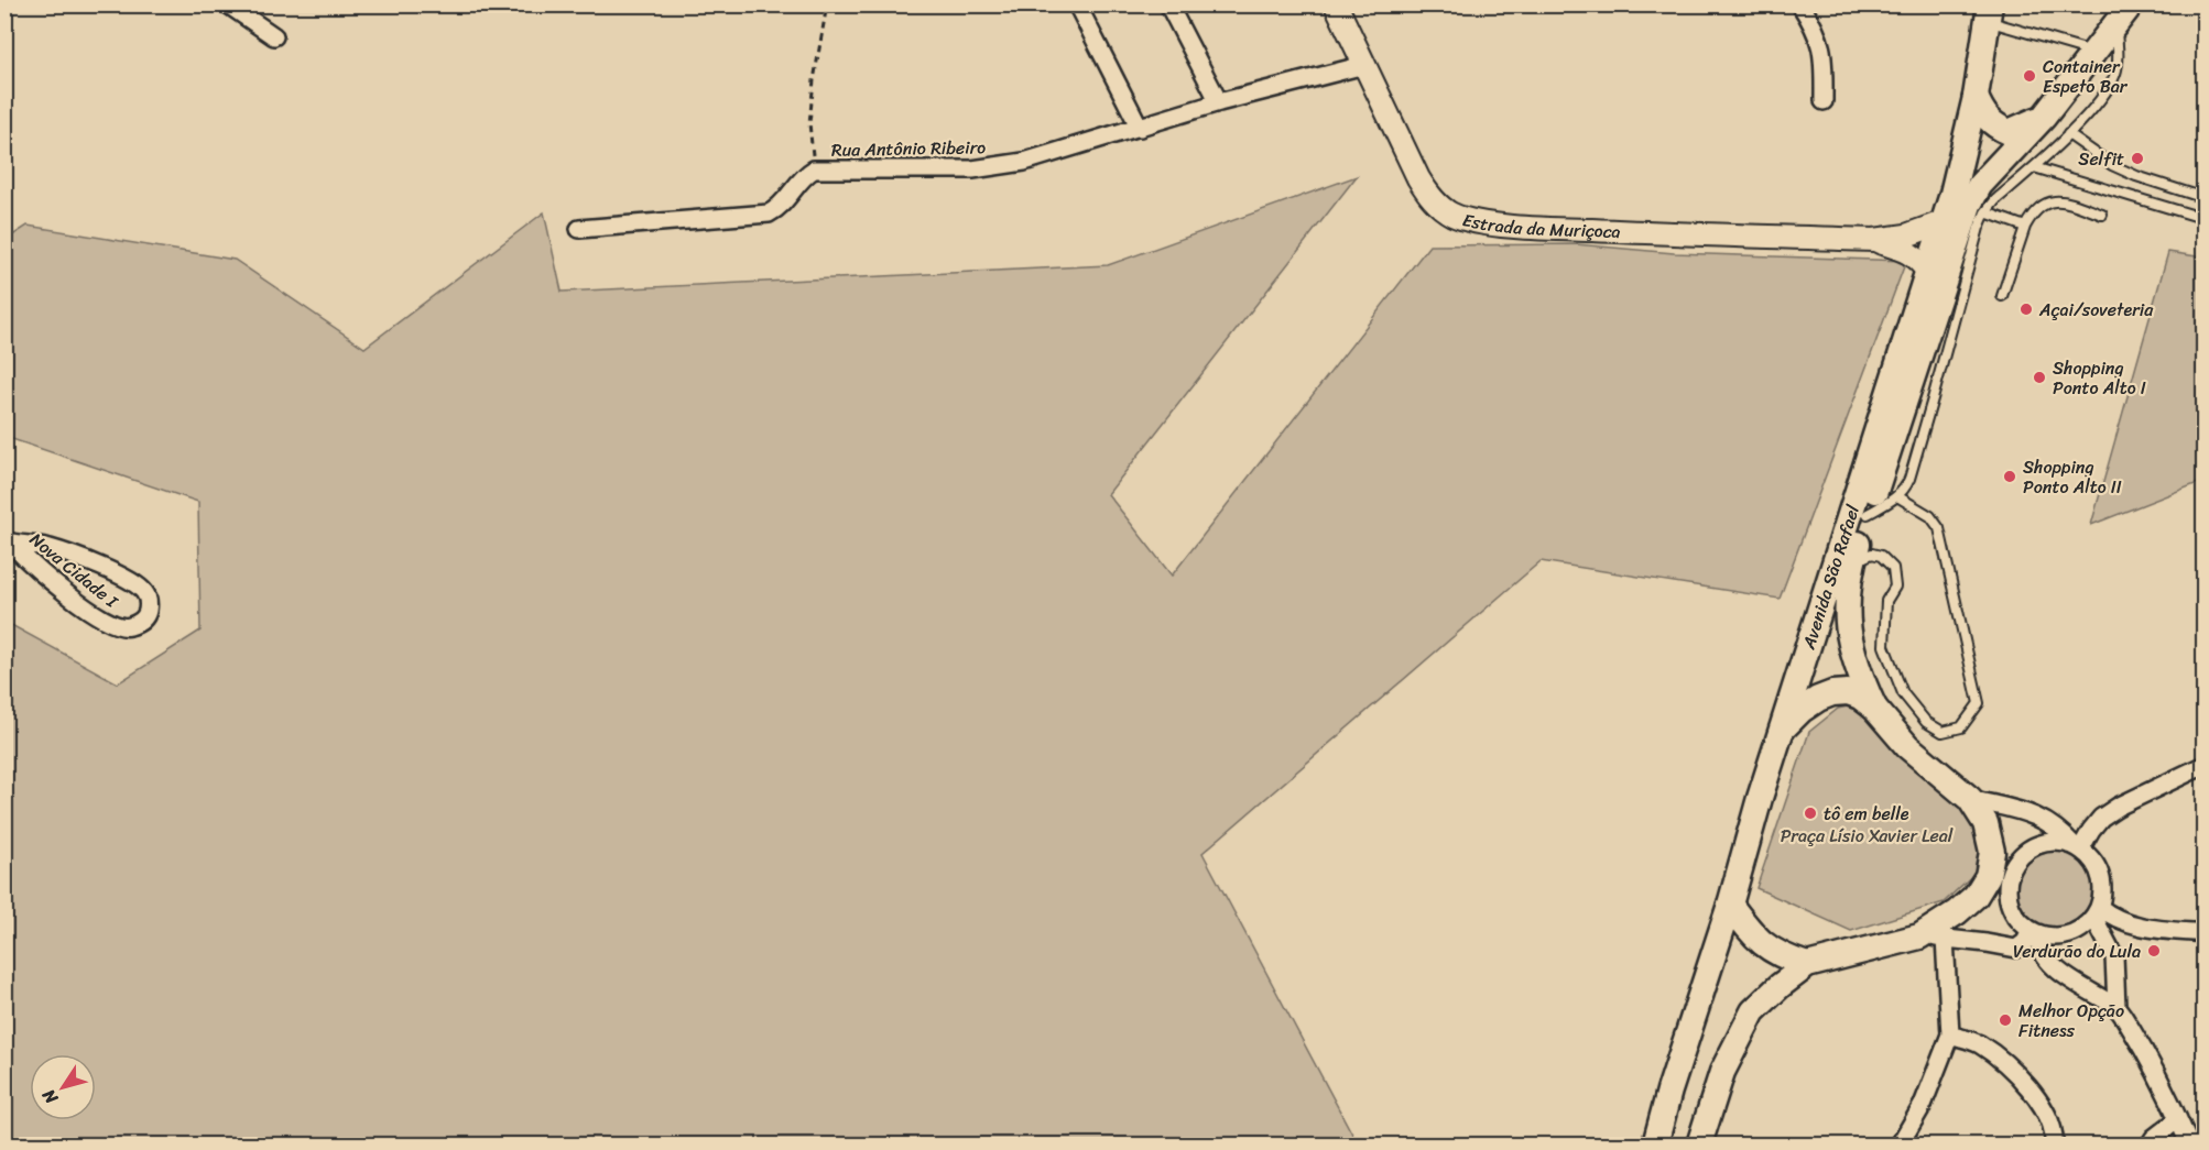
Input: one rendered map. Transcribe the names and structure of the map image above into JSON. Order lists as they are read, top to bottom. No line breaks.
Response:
{"streets":{"main road":["Avenida São Rafael"],"street":["Rua Antônio Ribeiro","Estrada da Muriçoca","Nova Cidade I"]},"crossings":[["Rua Antônio Ribeiro","Estrada da Muriçoca"],["Estrada da Muriçoca","Avenida São Rafael"]],"parks":["Praça Lísio Xavier Leal"],"places":["Container Espeto Bar","Selfit","Açai/soveteria","Shopping Ponto Alto I","Shopping Ponto Alto II","tô em belle","Verdurão do Lula","Melhor Opção Fitness"],"north":"bottom left"}
